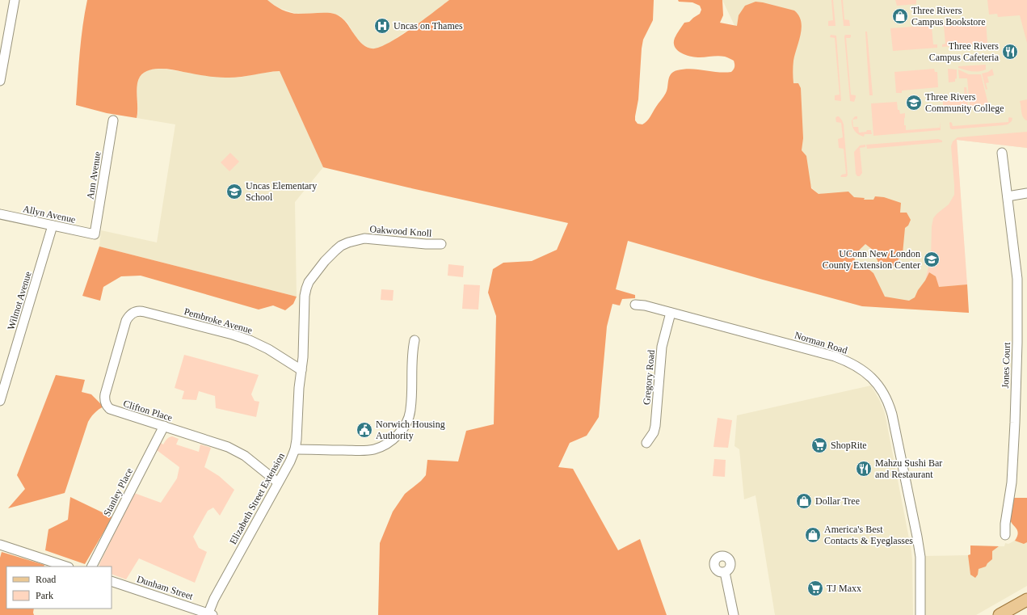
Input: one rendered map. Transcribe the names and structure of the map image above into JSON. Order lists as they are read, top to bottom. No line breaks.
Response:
{"streets":{"street":["Ann Avenue","Allyn Avenue","Oakwood Knoll","Wilmot Avenue","Pembroke Avenue","Norman Road","Jones Court","Gregory Road","Clifton Place","Stanley Place","Elizabeth Street Extension","Dunham Street"]},"crossings":[["Ann Avenue","Allyn Avenue"],["Allyn Avenue","Wilmot Avenue"],["Oakwood Knoll","Elizabeth Street Extension"],["Pembroke Avenue","Clifton Place"],["Pembroke Avenue","Elizabeth Street Extension"],["Norman Road","Gregory Road"],["Clifton Place","Stanley Place"],["Clifton Place","Elizabeth Street Extension"],["Elizabeth Street Extension","Dunham Street"]],"places":{"shop":["Three Rivers Campus Bookstore","Dollar Tree","America's Best Contacts & Eyeglasses"],"hospital":["Uncas on Thames"],"restaurant":["Three Rivers Campus Cafeteria","Mahzu Sushi Bar and Restaurant"],"school or university":["Three Rivers Community College","Uncas Elementary School","UConn New London County Extension Center"],"public building":["Norwich Housing Authority"],"supermarket":["ShopRite","TJ Maxx"]},"legend":["Road","Park"]}
